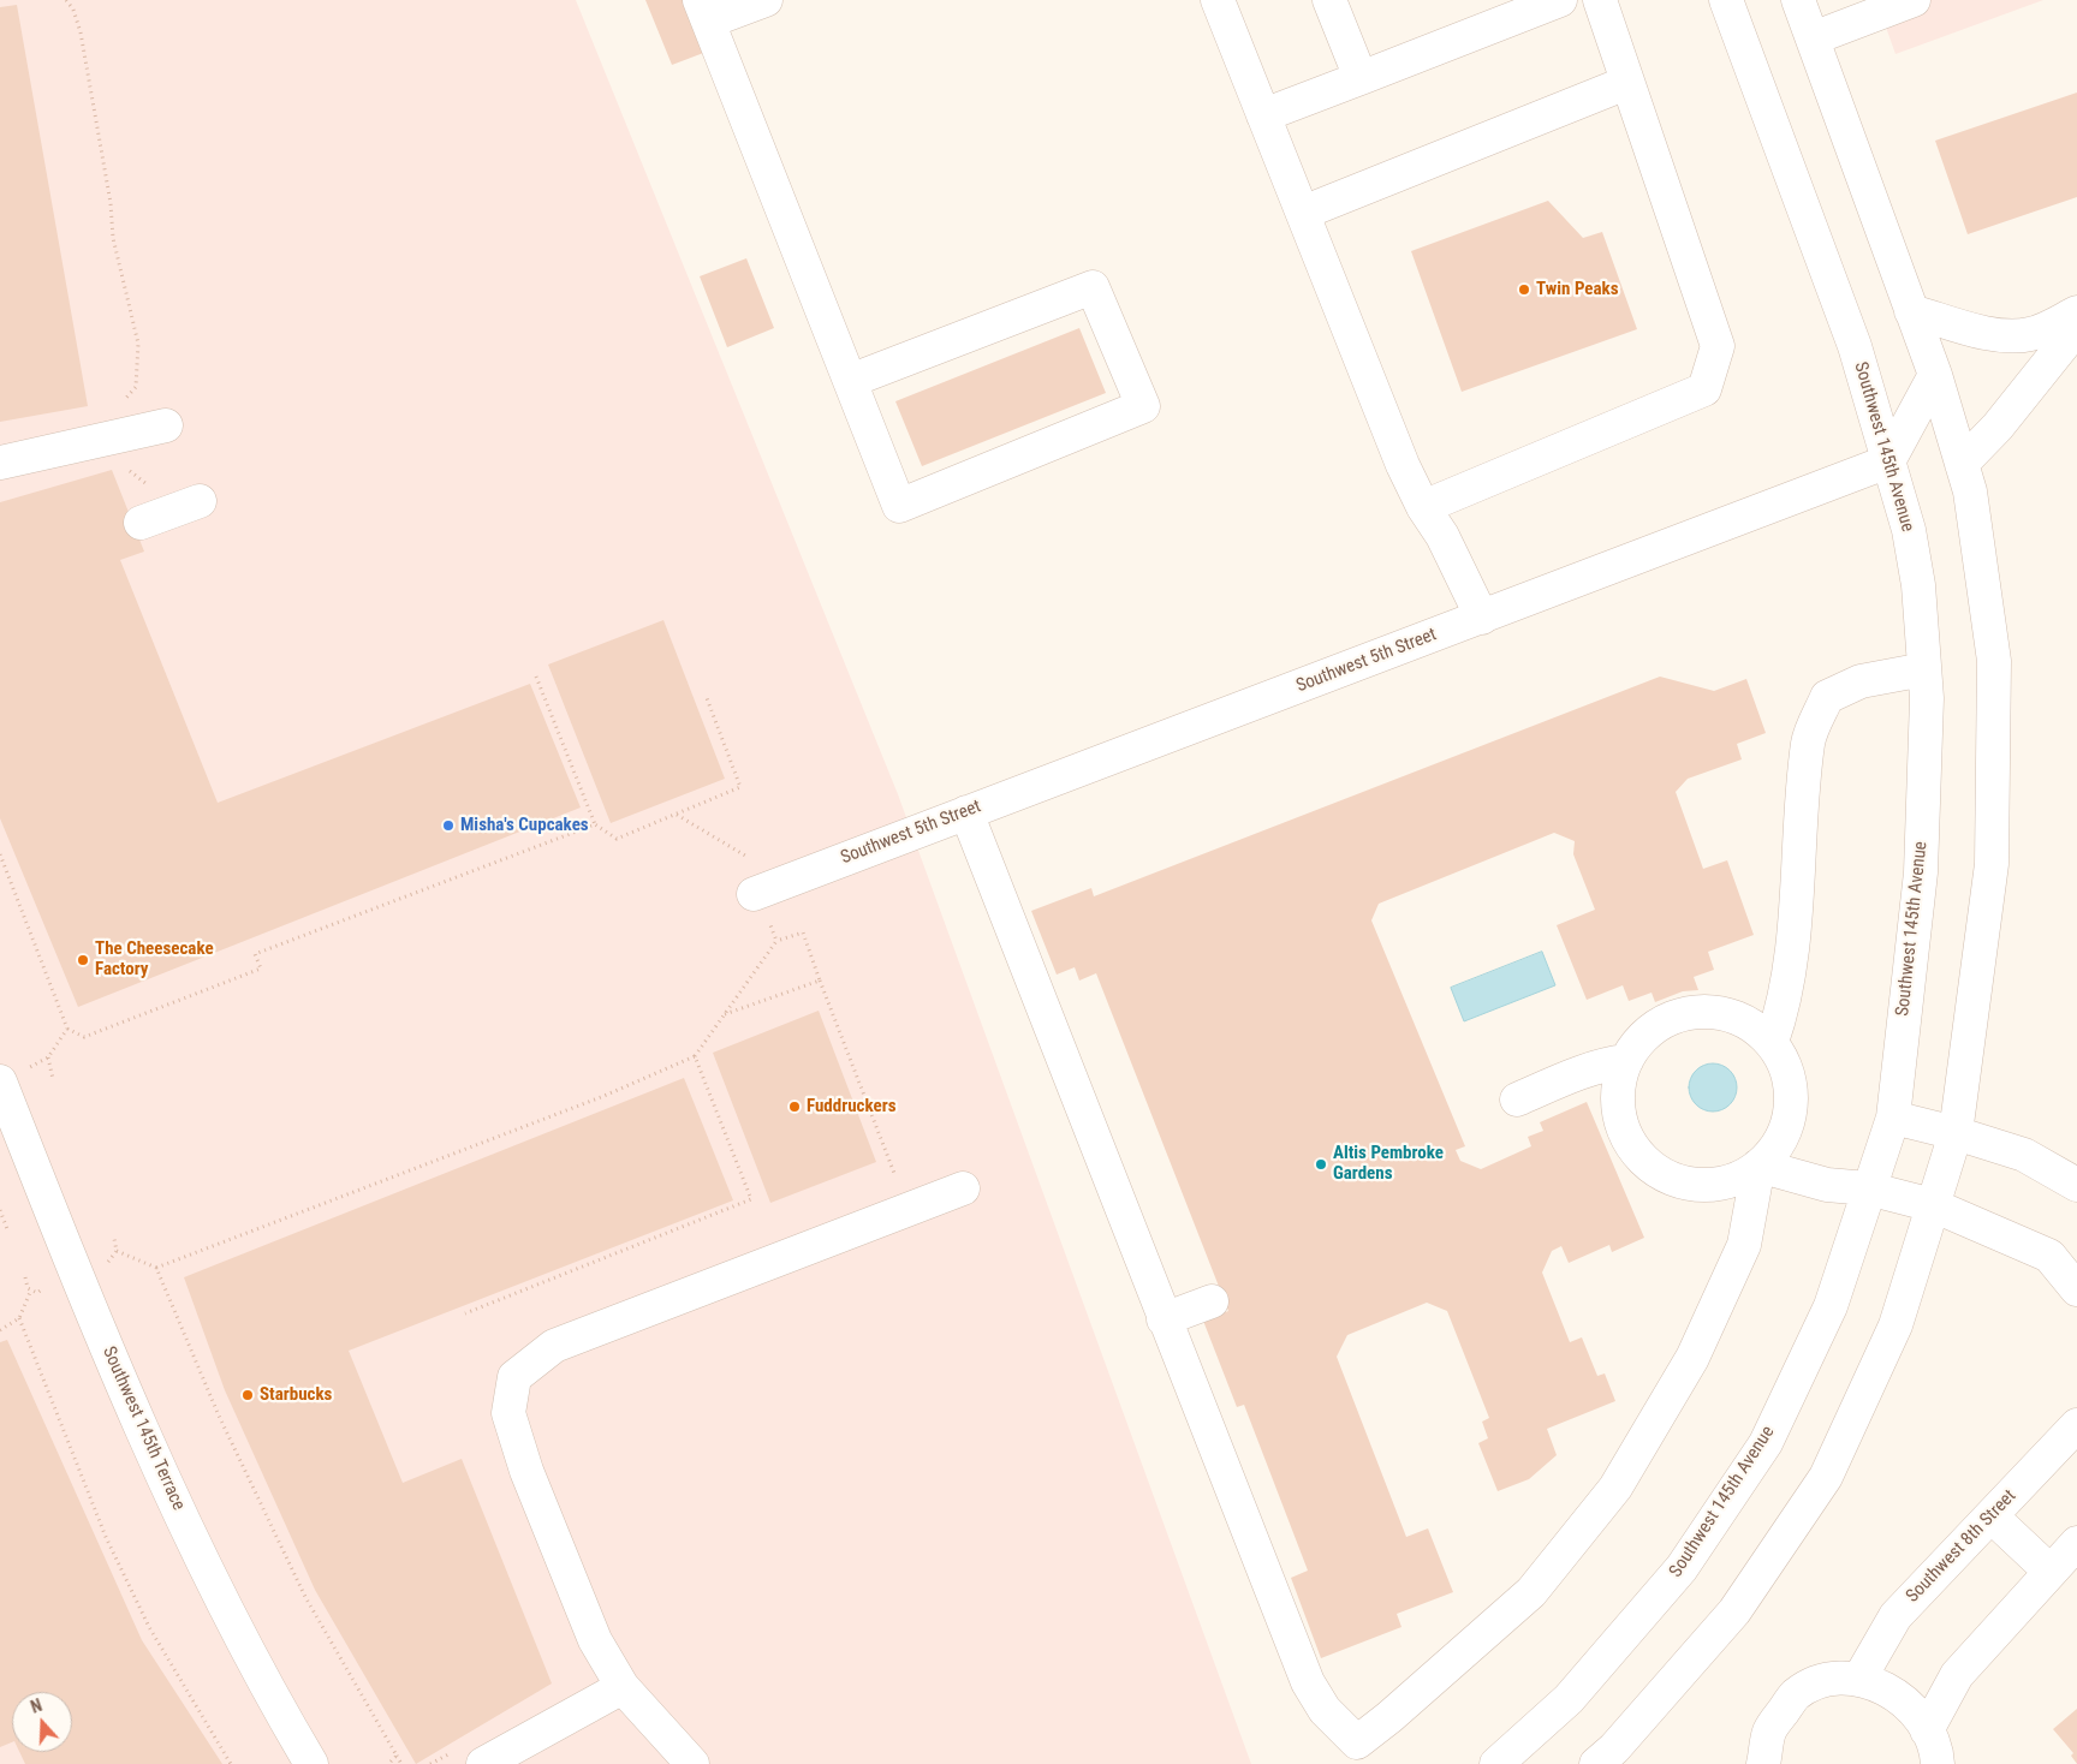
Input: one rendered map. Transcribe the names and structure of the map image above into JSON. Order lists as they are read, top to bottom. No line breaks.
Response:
{"streets":{"street":["Southwest 145th Avenue","Southwest 5th Street","Southwest 145th Terrace","Southwest 8th Street"]},"crossings":[["Southwest 145th Avenue","Southwest 5th Street"]],"places":["Twin Peaks","Misha's Cupcakes","The Cheesecake Factory","Fuddruckers","Altis Pembroke Gardens","Starbucks"],"north":"top"}
